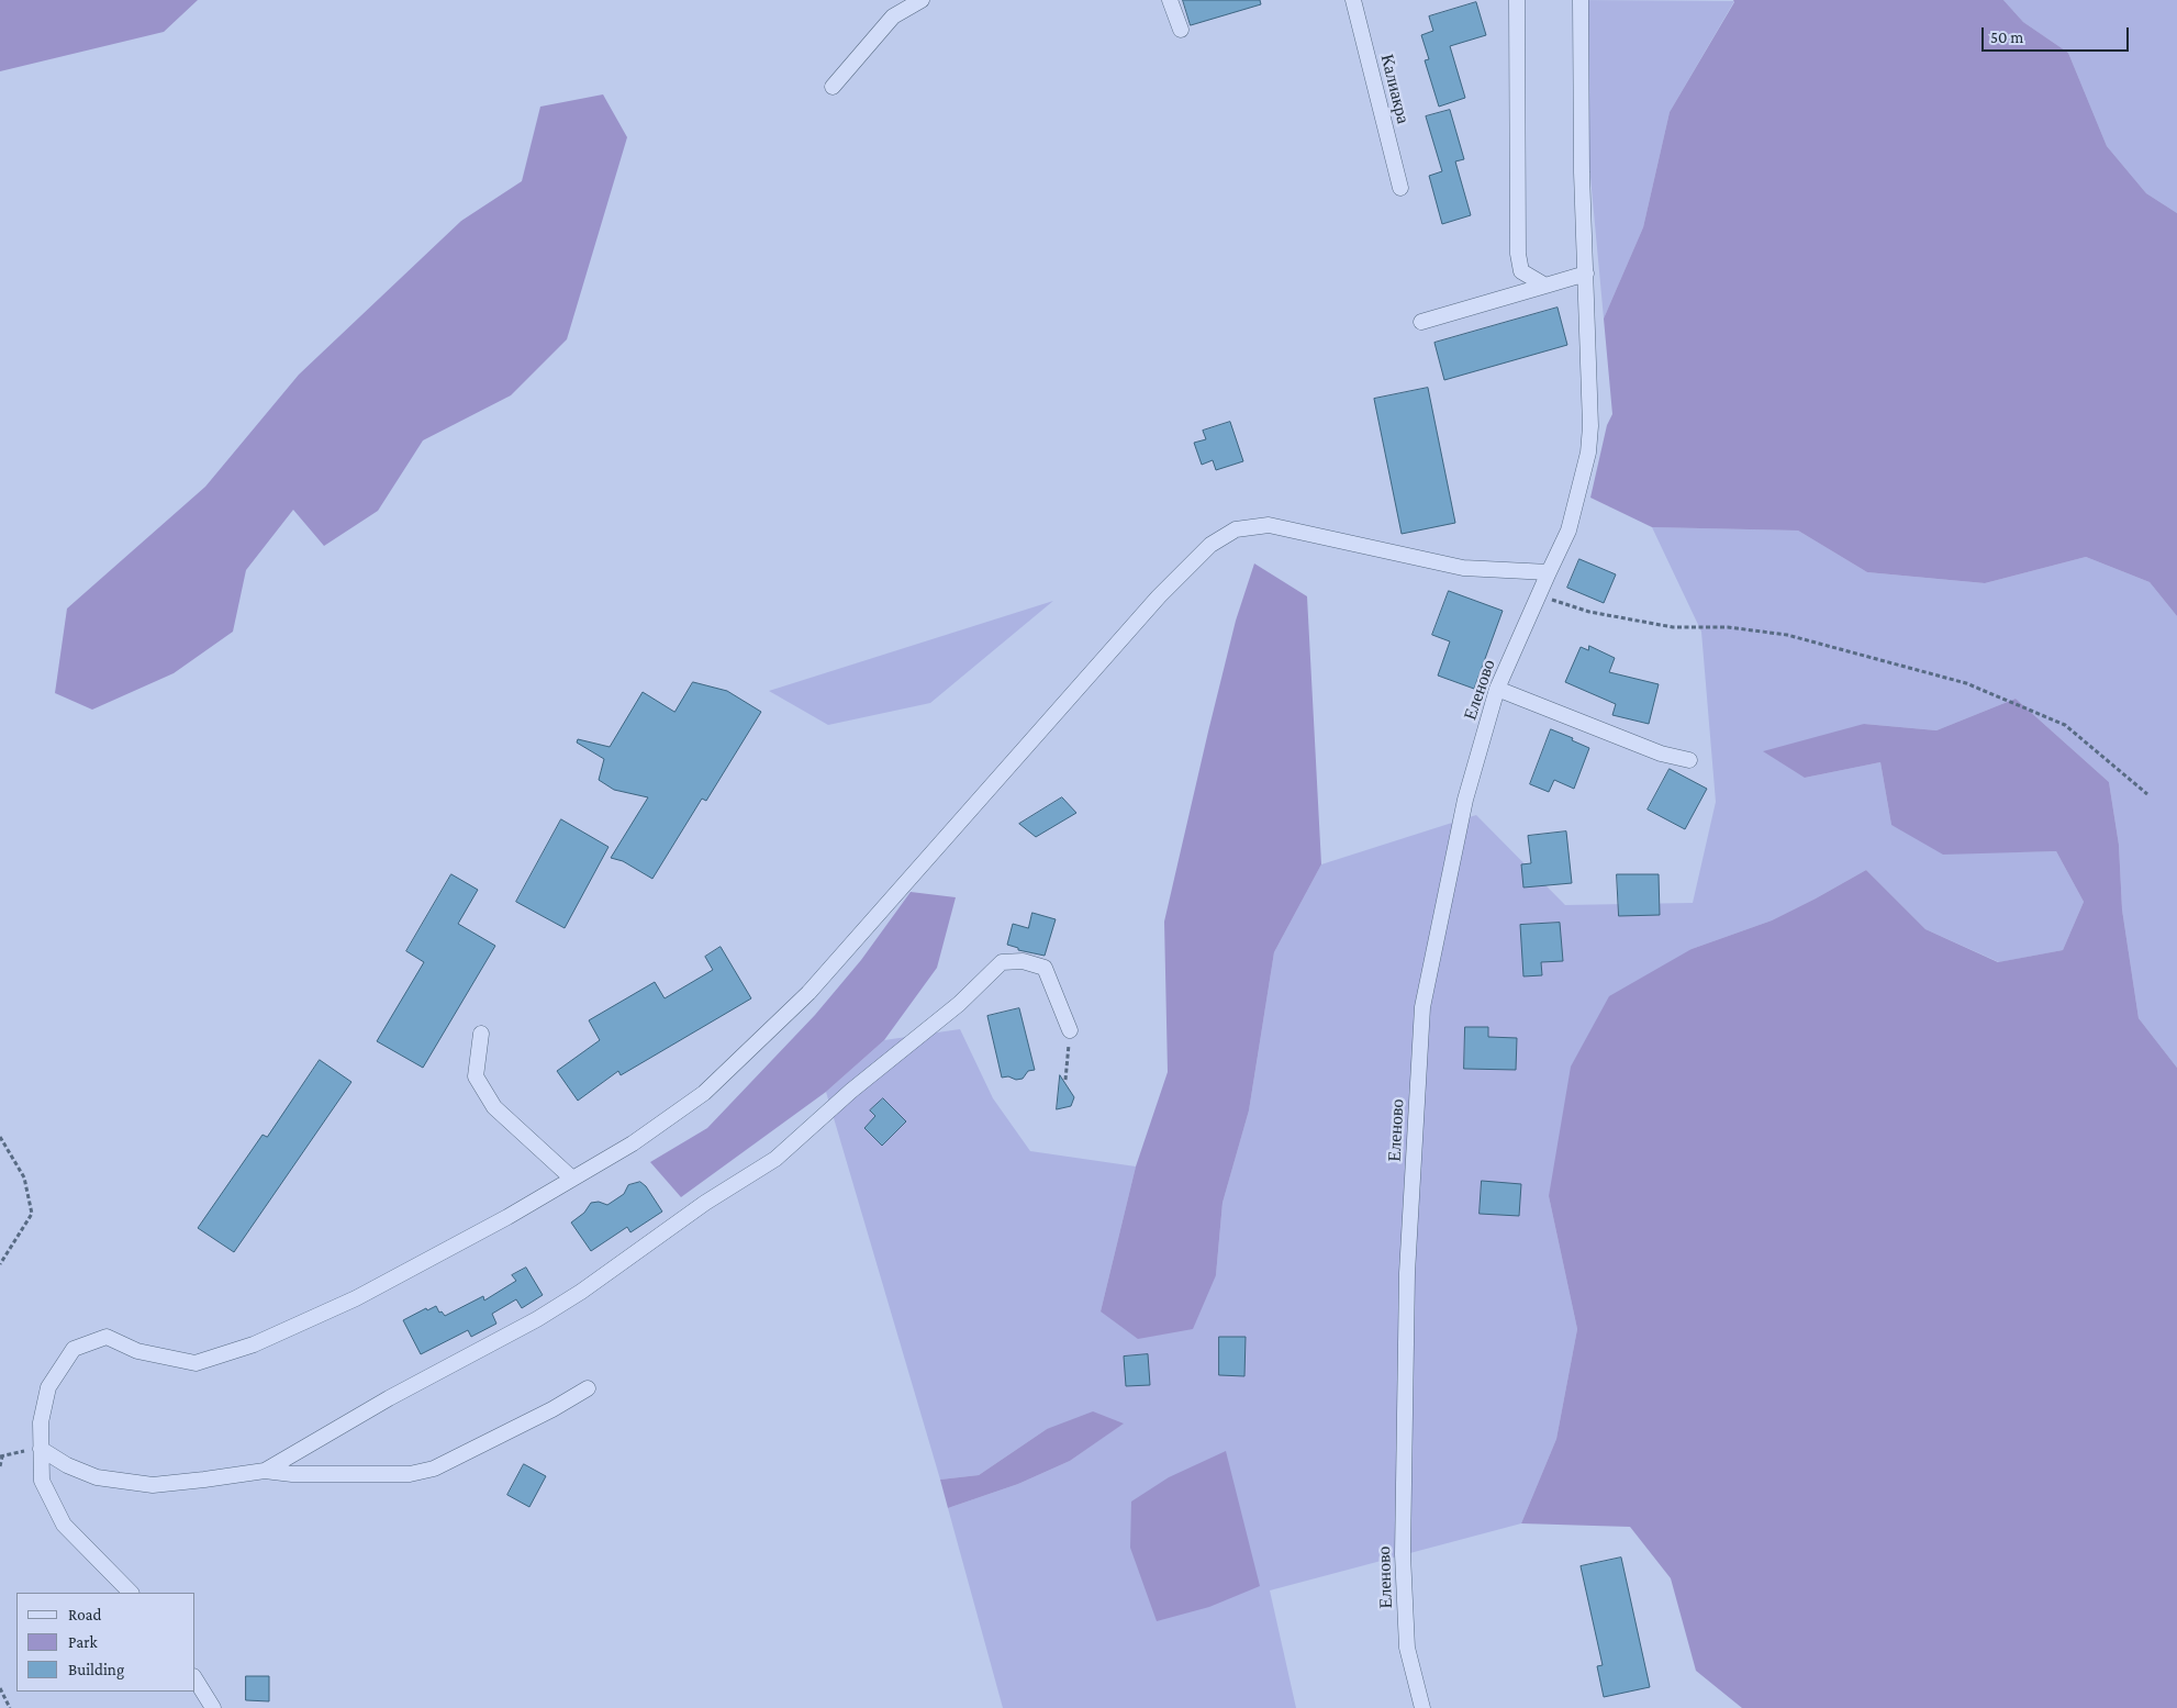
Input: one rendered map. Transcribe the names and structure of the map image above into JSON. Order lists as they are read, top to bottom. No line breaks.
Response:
{"streets":{"street":["Калиакра","Еленово"]},"legend":["Road","Park","Building"],"scale_bar":"50 m"}
